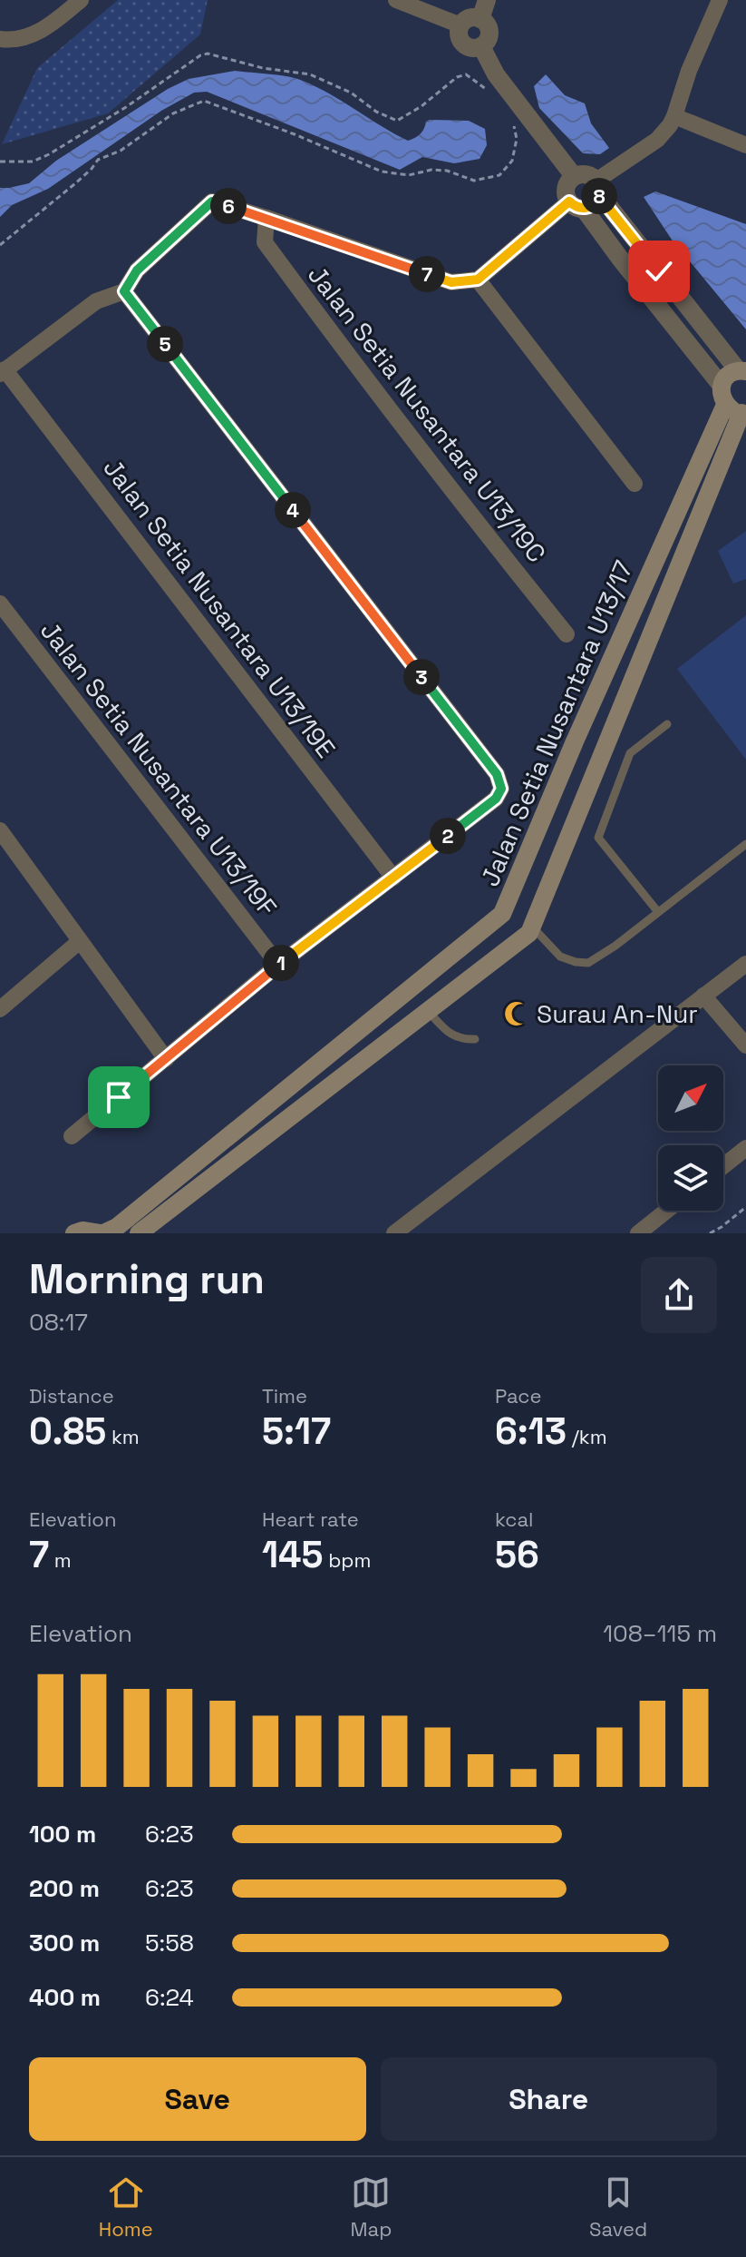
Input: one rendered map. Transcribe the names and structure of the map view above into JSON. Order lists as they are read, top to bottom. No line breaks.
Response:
{"streets":{"main road":["Jalan Setia Nusantara U13/17"],"street":["Jalan Setia Nusantara U13/19C","Jalan Setia Nusantara U13/19E","Jalan Setia Nusantara U13/19F"]},"places":{"mosque":["Surau An-Nur"]},"north":"top right","page":{"pins":["8","6","7","5","4","3","2","1"],"heading":["Morning run","08:17"],"stats":[["Distance","0.85 km"],["Time","5:17"],["Pace","6:13 /km"],["Elevation","7 m"],["Heart rate","145 bpm"],["kcal","56"]],"chart":["Elevation","108–115 m"],"list":[{"name":"100 m","note":"6:23"},{"name":"200 m","note":"6:23"},{"name":"300 m","note":"5:58"},{"name":"400 m","note":"6:24"}],"buttons":["Save","Share"],"tabs":["Home","Map","Saved"]}}
